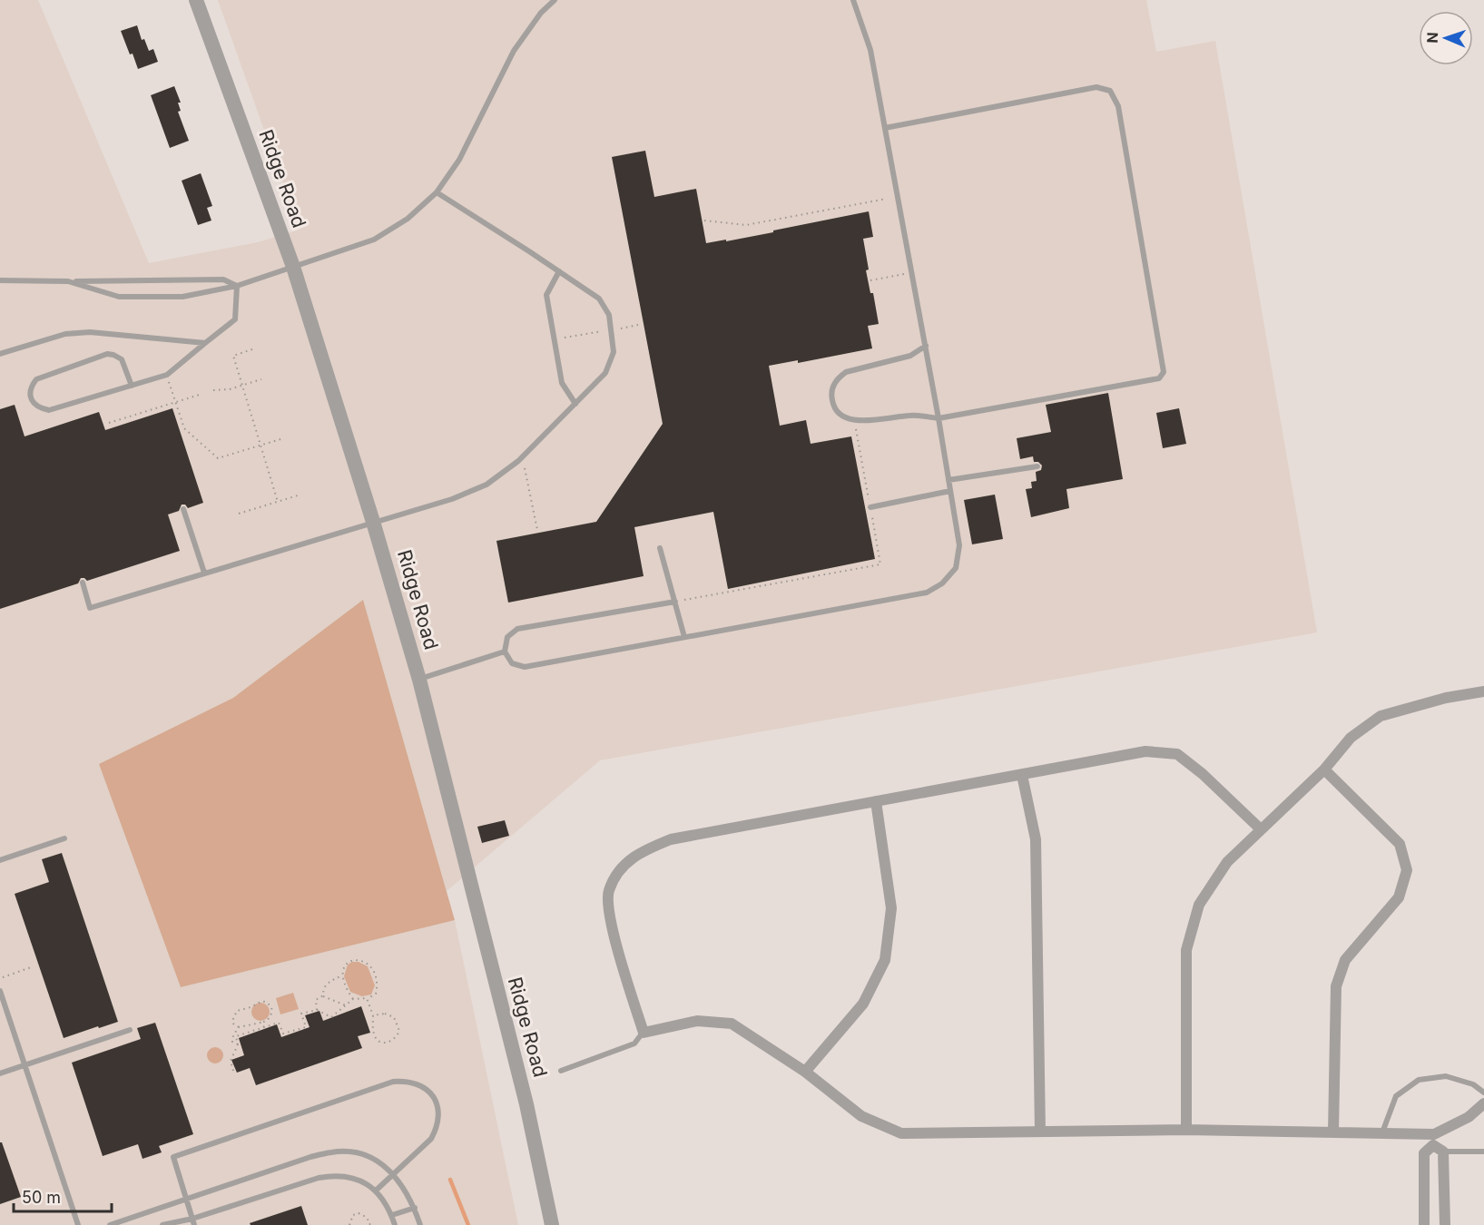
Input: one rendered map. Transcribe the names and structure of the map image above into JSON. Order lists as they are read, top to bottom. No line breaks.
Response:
{"streets":{"street":["Ridge Road"]},"scale_bar":"50 m","north":"left"}
